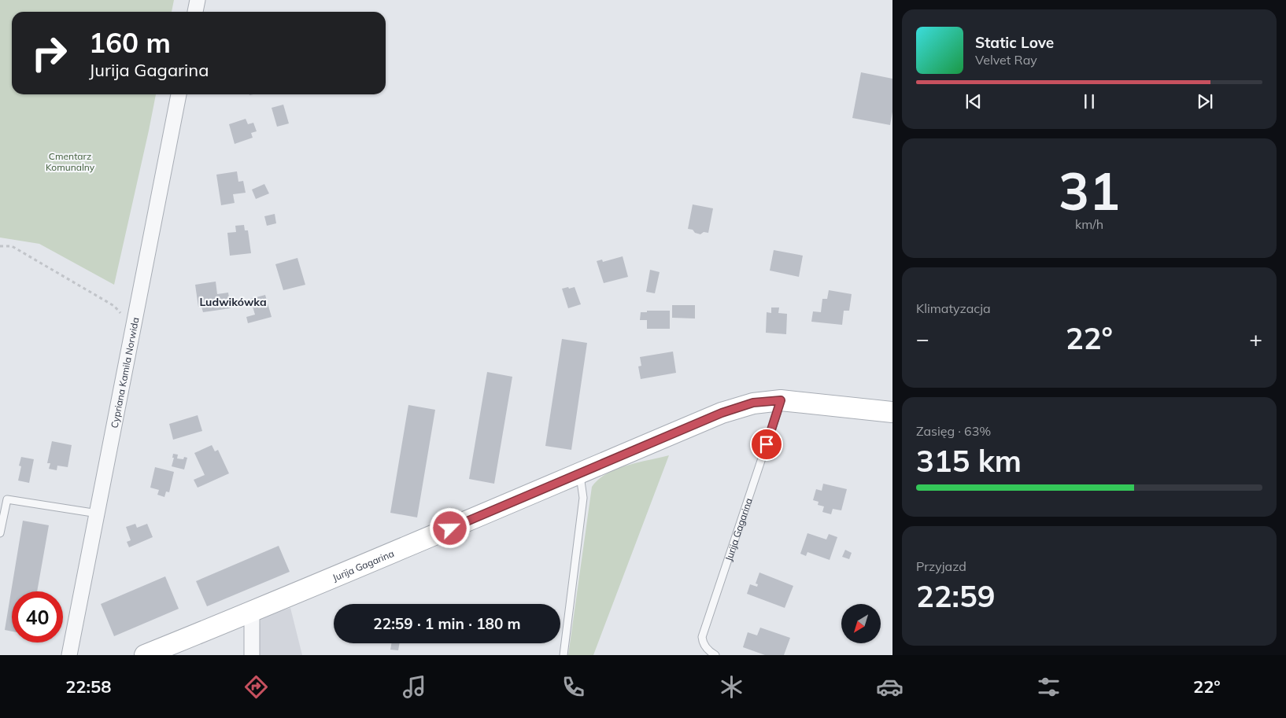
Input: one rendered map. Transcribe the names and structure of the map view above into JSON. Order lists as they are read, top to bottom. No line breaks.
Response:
{"streets":{"street":["Cypriana Kamila Norwida","Jurija Gagarina"]},"districts":["Ludwikówka"],"parks":["Cmentarz Komunalny"],"north":"bottom left","page":{"turn":["160 m","Jurija Gagarina"],"song":["Static Love","Velvet Ray"],"tile":[["31","km/h"],"Klimatyzacja",["Zasięg · 63%","315 km"],["Przyjazd","22:59"]],"heat":["−","22°","+"],"limit":"40","trip":"22:59 · 1 min · 180 m","tabs":["22:58","22°"]}}
